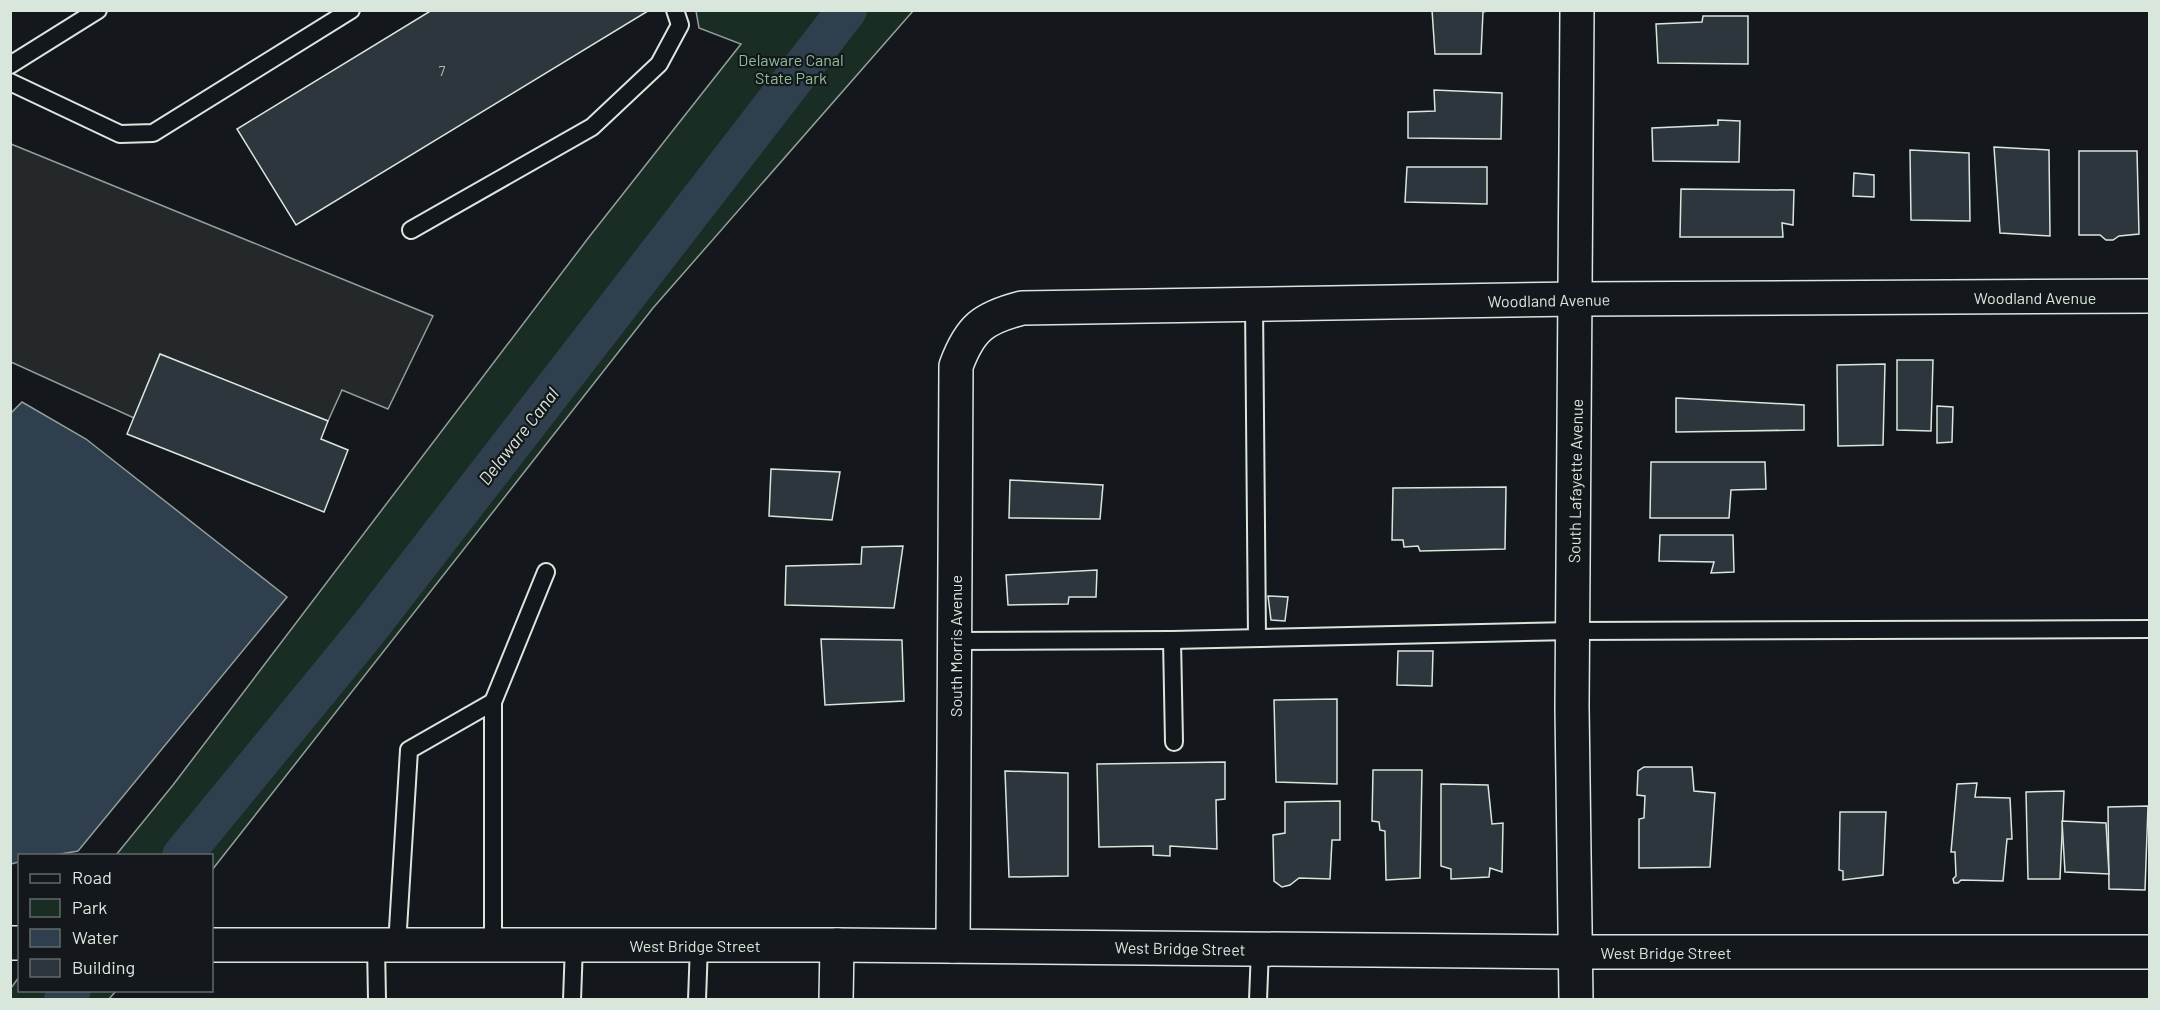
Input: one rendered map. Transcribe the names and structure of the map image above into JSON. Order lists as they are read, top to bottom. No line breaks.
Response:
{"streets":{"street":["Woodland Avenue","South Lafayette Avenue","South Morris Avenue","West Bridge Street"]},"crossings":[["Woodland Avenue","South Lafayette Avenue"],["Woodland Avenue","South Morris Avenue"],["South Lafayette Avenue","West Bridge Street"],["South Morris Avenue","West Bridge Street"]],"water":["Delaware Canal"],"parks":["Delaware Canal State Park"],"house_numbers":["7"],"legend":["Road","Park","Water","Building"]}
